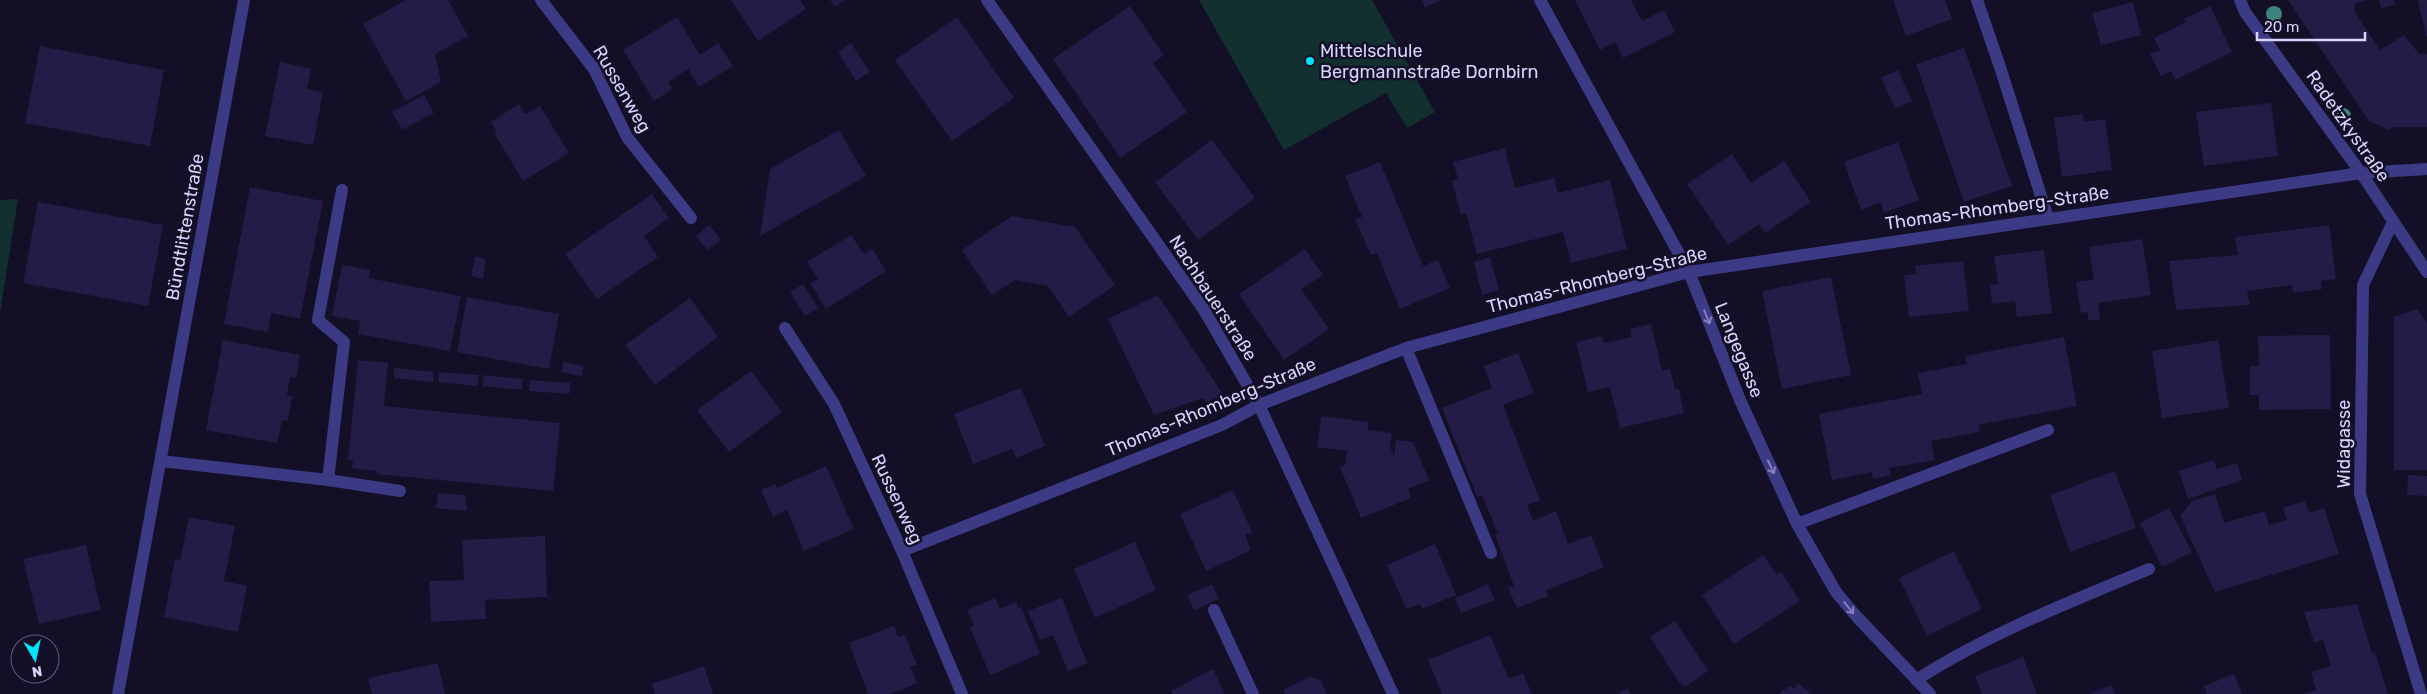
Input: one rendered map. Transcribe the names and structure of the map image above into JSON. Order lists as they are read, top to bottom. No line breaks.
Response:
{"streets":{"street":["Russenweg","Radetzkystraße","Thomas-Rhomberg-Straße","Bündtlittenstraße","Nachbauerstraße","Langegasse","Widagasse"]},"crossings":[["Russenweg","Thomas-Rhomberg-Straße"],["Radetzkystraße","Thomas-Rhomberg-Straße"],["Radetzkystraße","Widagasse"],["Thomas-Rhomberg-Straße","Nachbauerstraße"],["Thomas-Rhomberg-Straße","Langegasse"]],"one_way":["Langegasse"],"places":["Mittelschule Bergmannstraße Dornbirn"],"scale_bar":"20 m","north":"bottom"}
